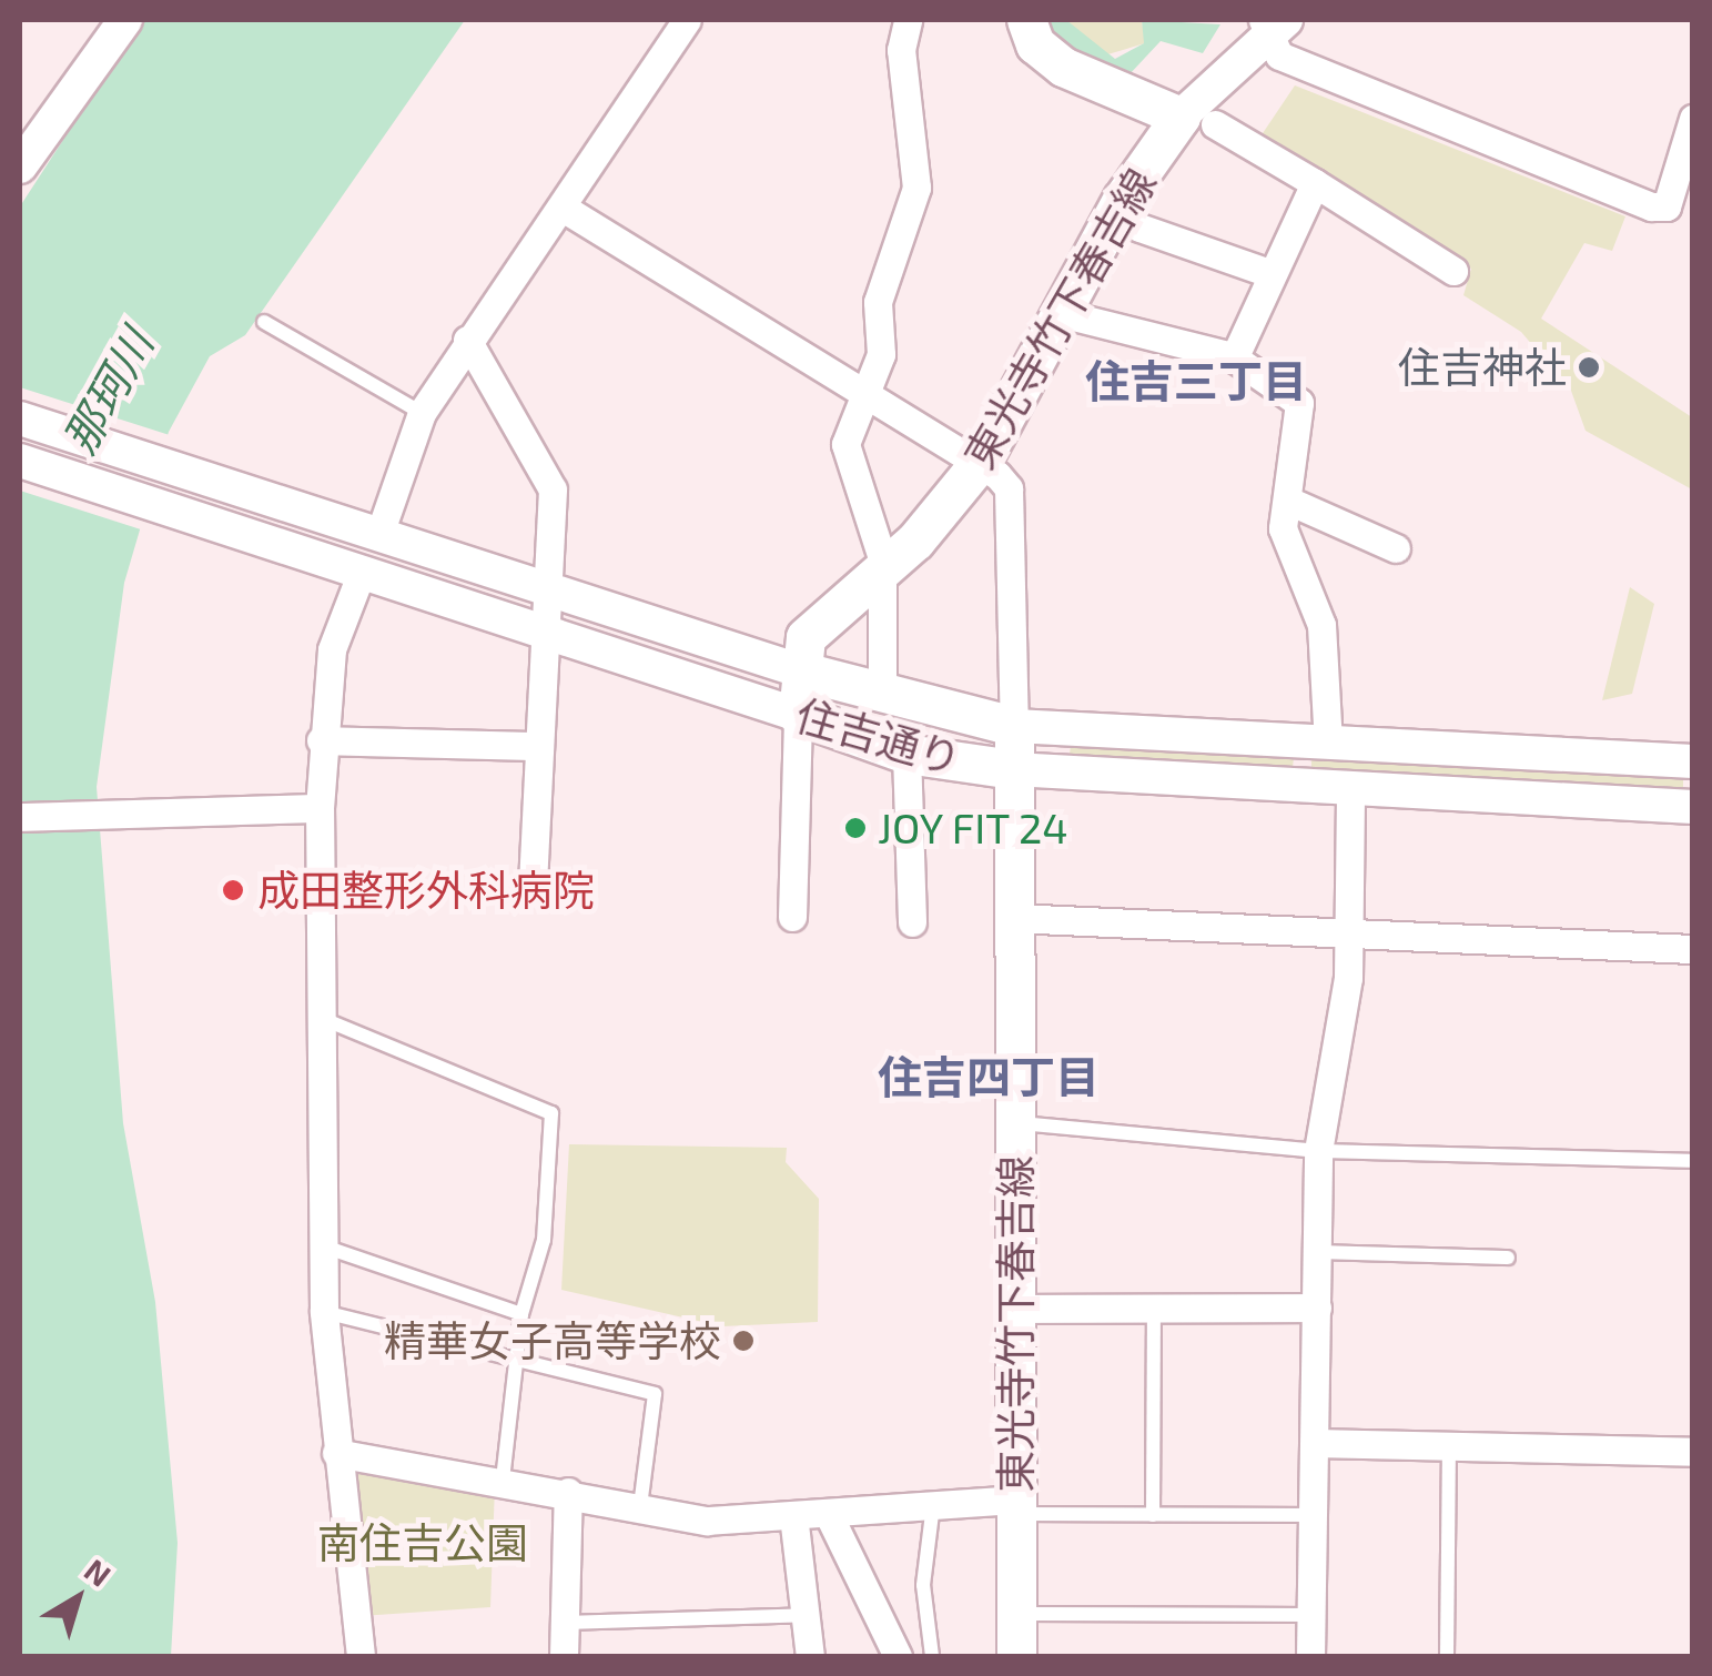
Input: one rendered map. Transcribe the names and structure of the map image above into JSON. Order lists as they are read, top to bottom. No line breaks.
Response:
{"streets":{"main road":["東光寺竹下春吉線","住吉通り"]},"crossings":[["東光寺竹下春吉線","住吉通り"]],"districts":["住吉三丁目","住吉四丁目"],"water":["那珂川"],"parks":["南住吉公園"],"places":["住吉神社","JOY FIT 24","成田整形外科病院","精華女子高等学校"],"north":"top right"}
